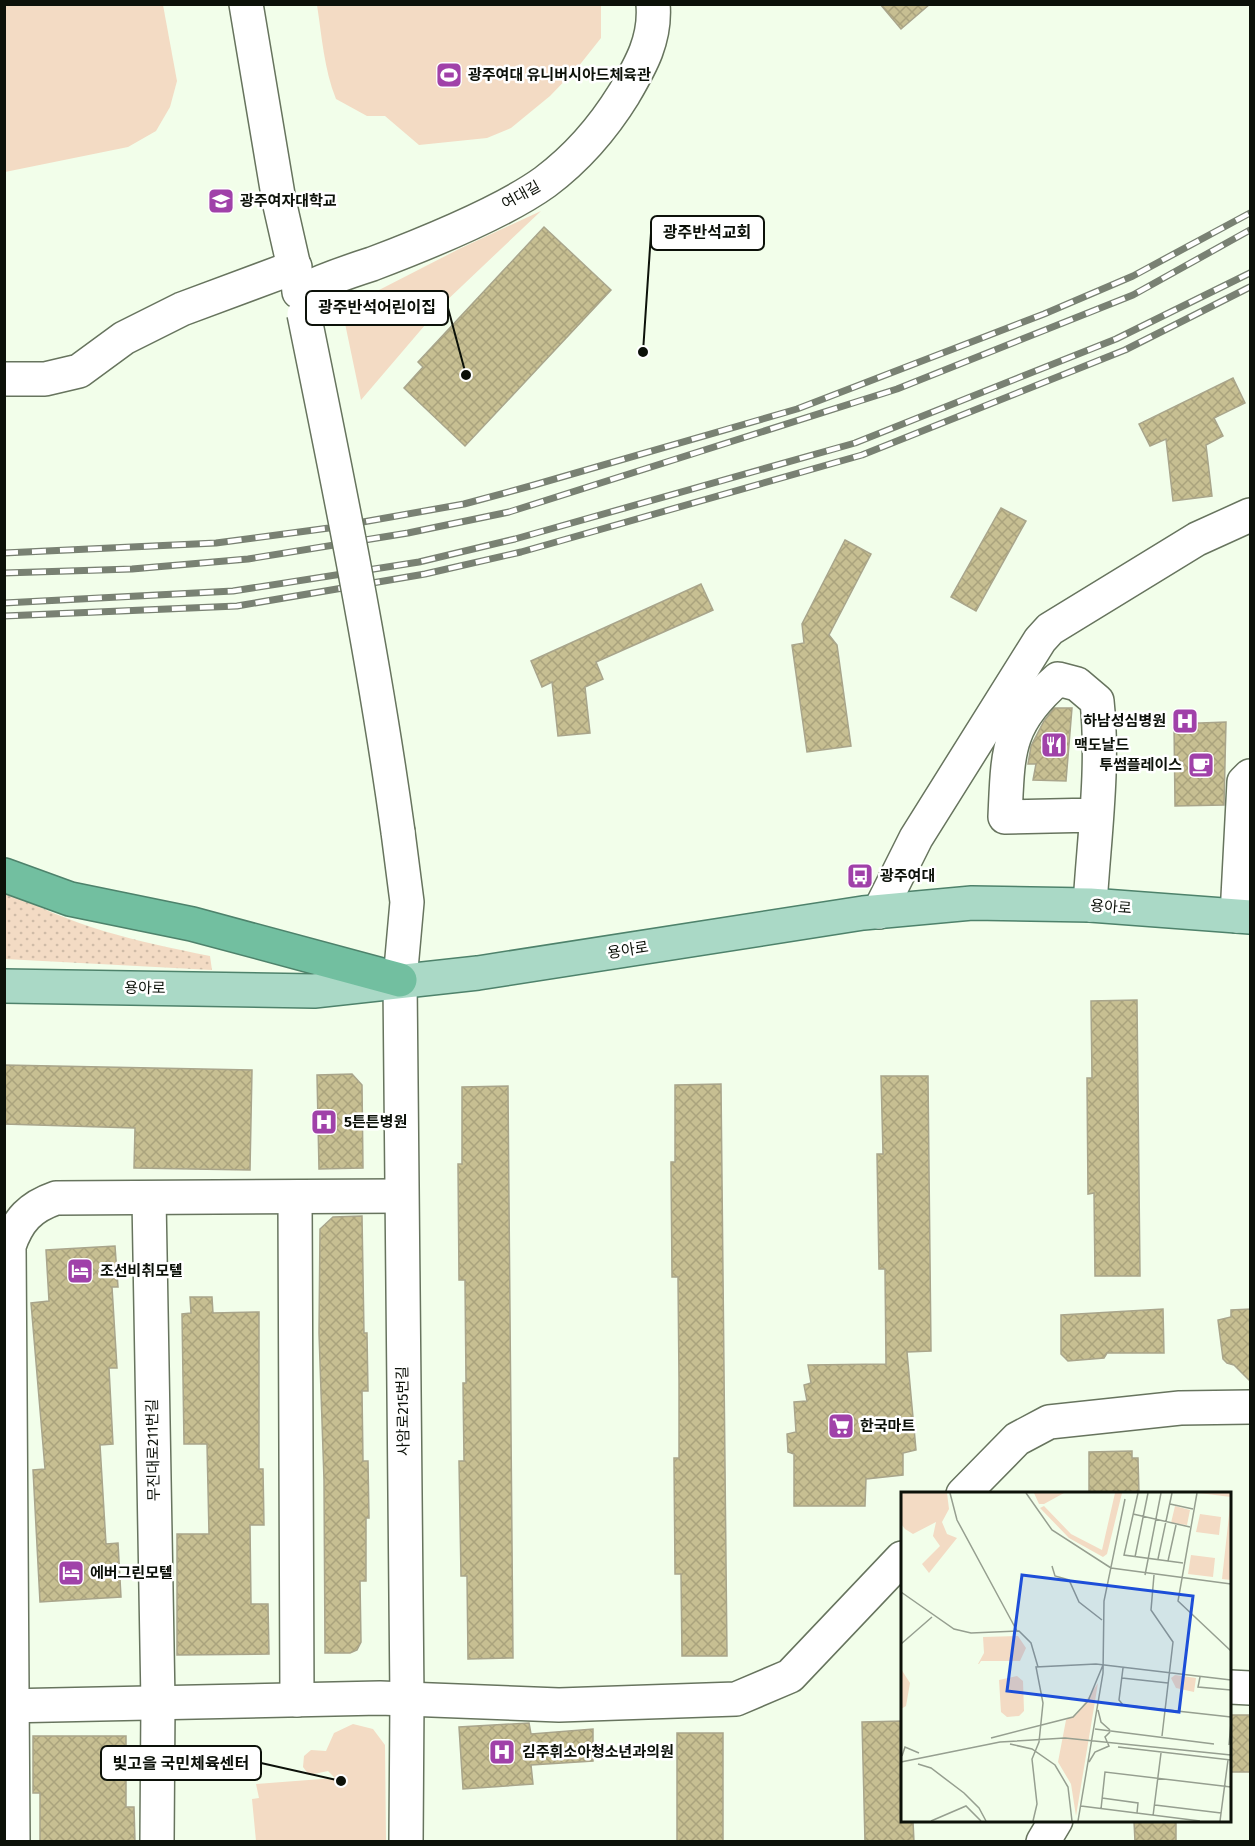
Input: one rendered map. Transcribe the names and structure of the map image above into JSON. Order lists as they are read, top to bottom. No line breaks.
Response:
{"streets":{"main road":["용아로"],"street":["여대길","사암로215번길","무진대로211번길"]},"crossings":[["여대길","사암로215번길"],["용아로","사암로215번길"]],"places":{"sports":["광주여대 유니버시아드체육관"],"school or university":["광주여자대학교"],"other":["광주반석교회","광주반석어린이집","빛고을 국민체육센터"],"hospital":["하남성심병원","5튼튼병원","김주휘소아청소년과의원"],"restaurant":["맥도날드"],"cafe":["투썸플레이스"],"bus stop":["광주여대"],"hotel":["조선비취모텔","에버그린모텔"],"supermarket":["한국마트"]}}
